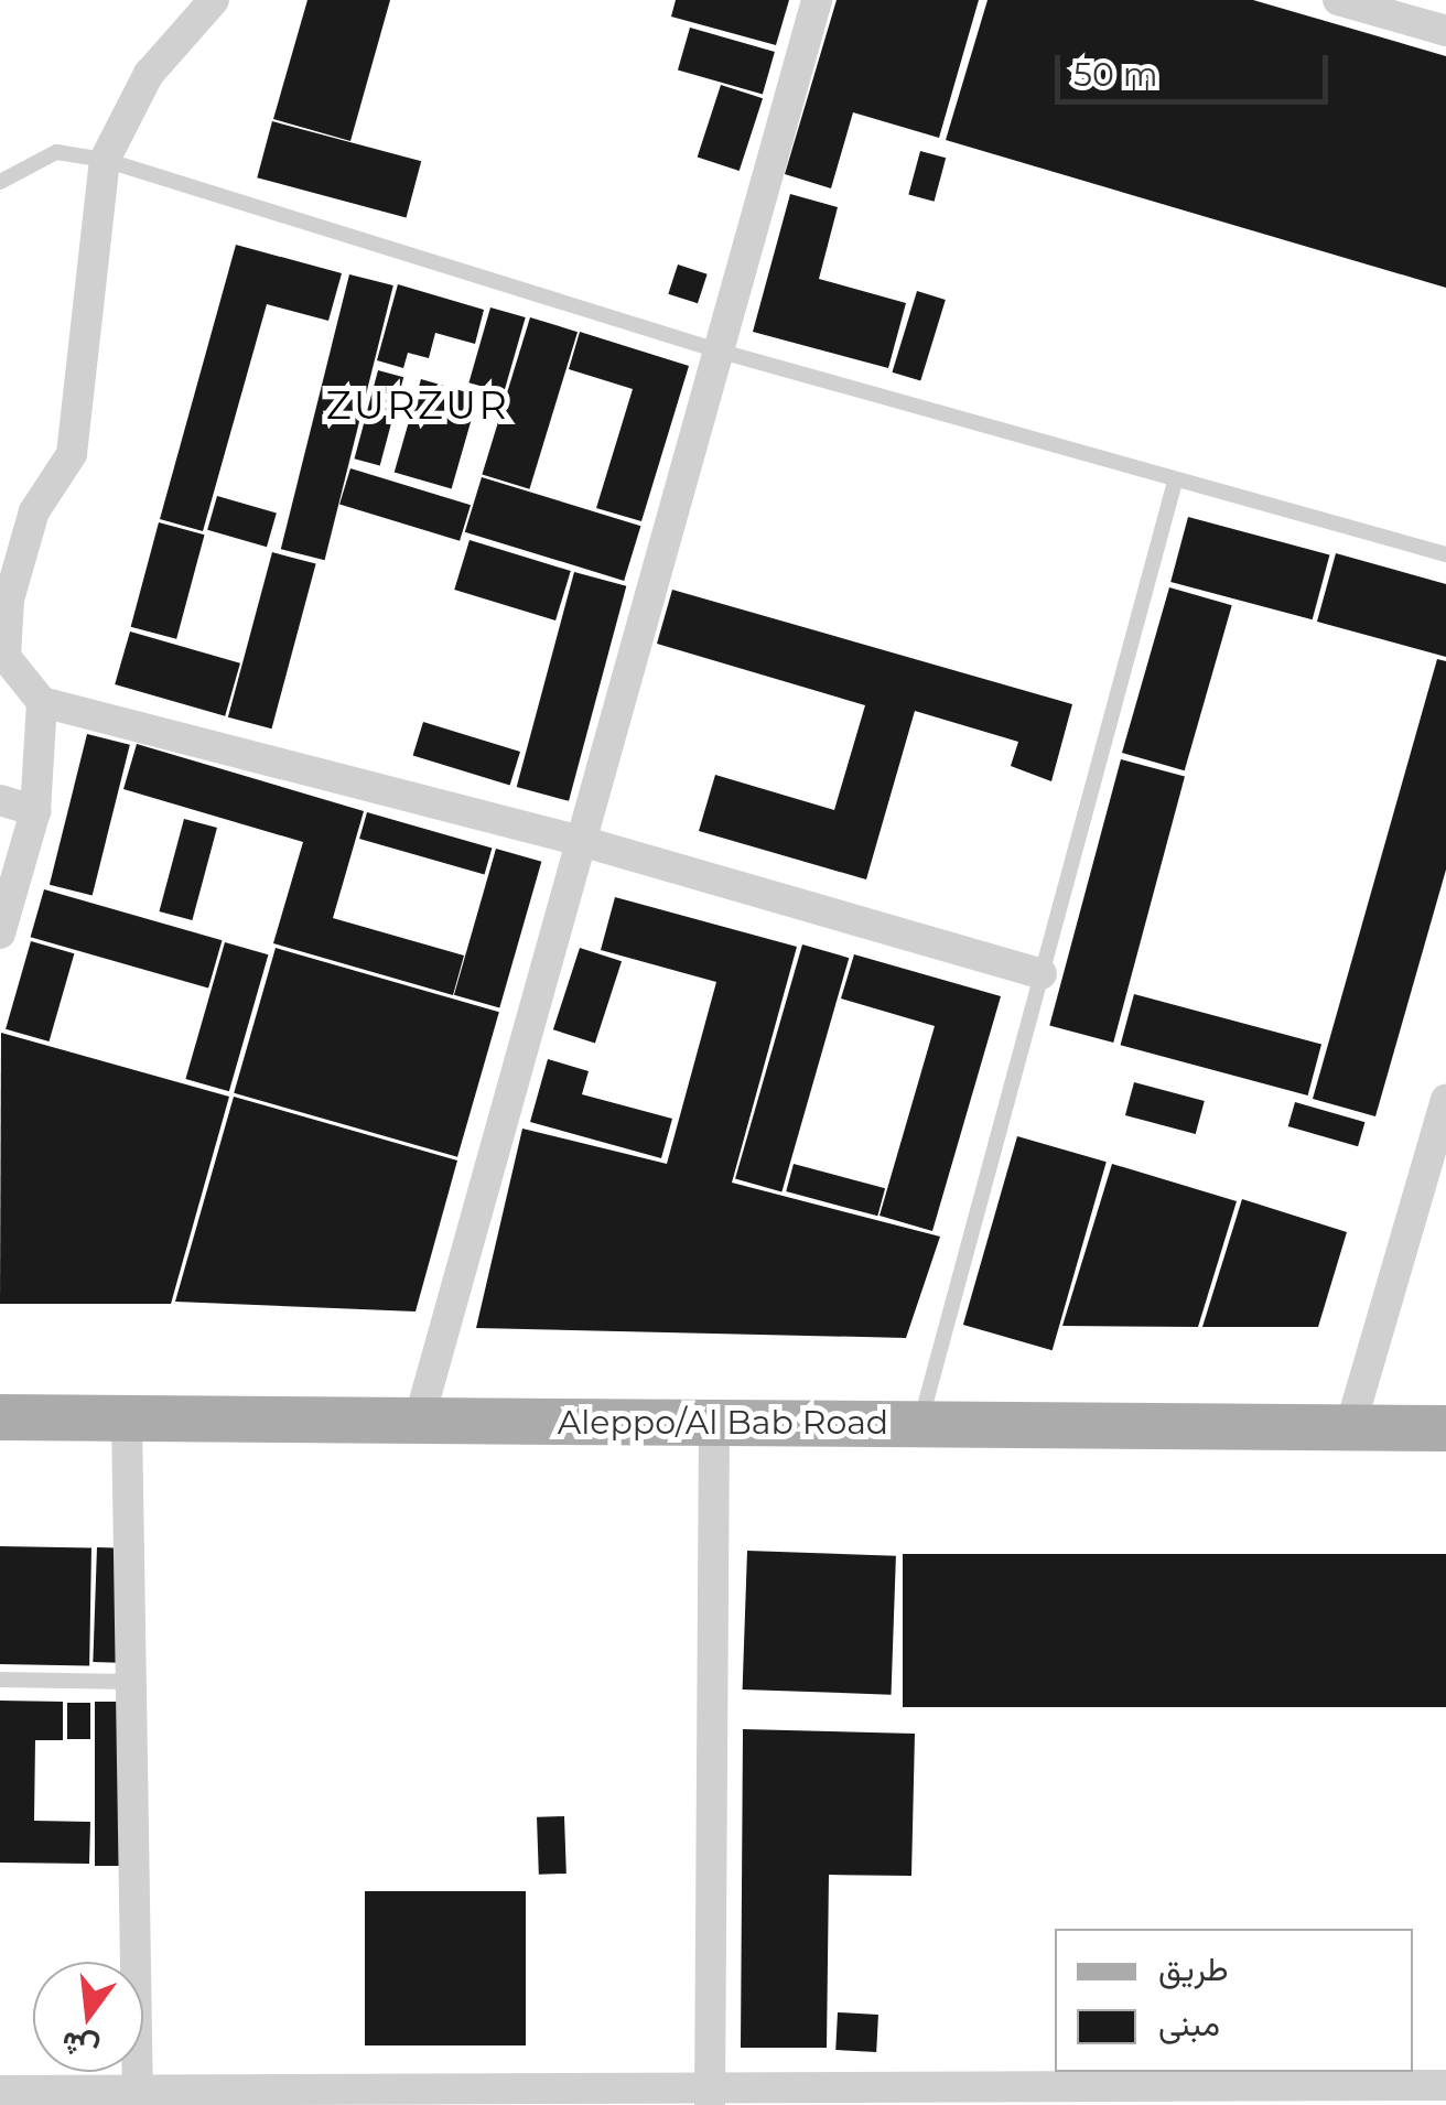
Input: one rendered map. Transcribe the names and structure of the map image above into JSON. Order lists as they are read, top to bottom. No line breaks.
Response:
{"streets":{"main road":["Aleppo/Al Bab Road"]},"districts":["ZURZUR"],"legend":["طريق","مبنى"],"scale_bar":"50 m","north":"bottom"}
